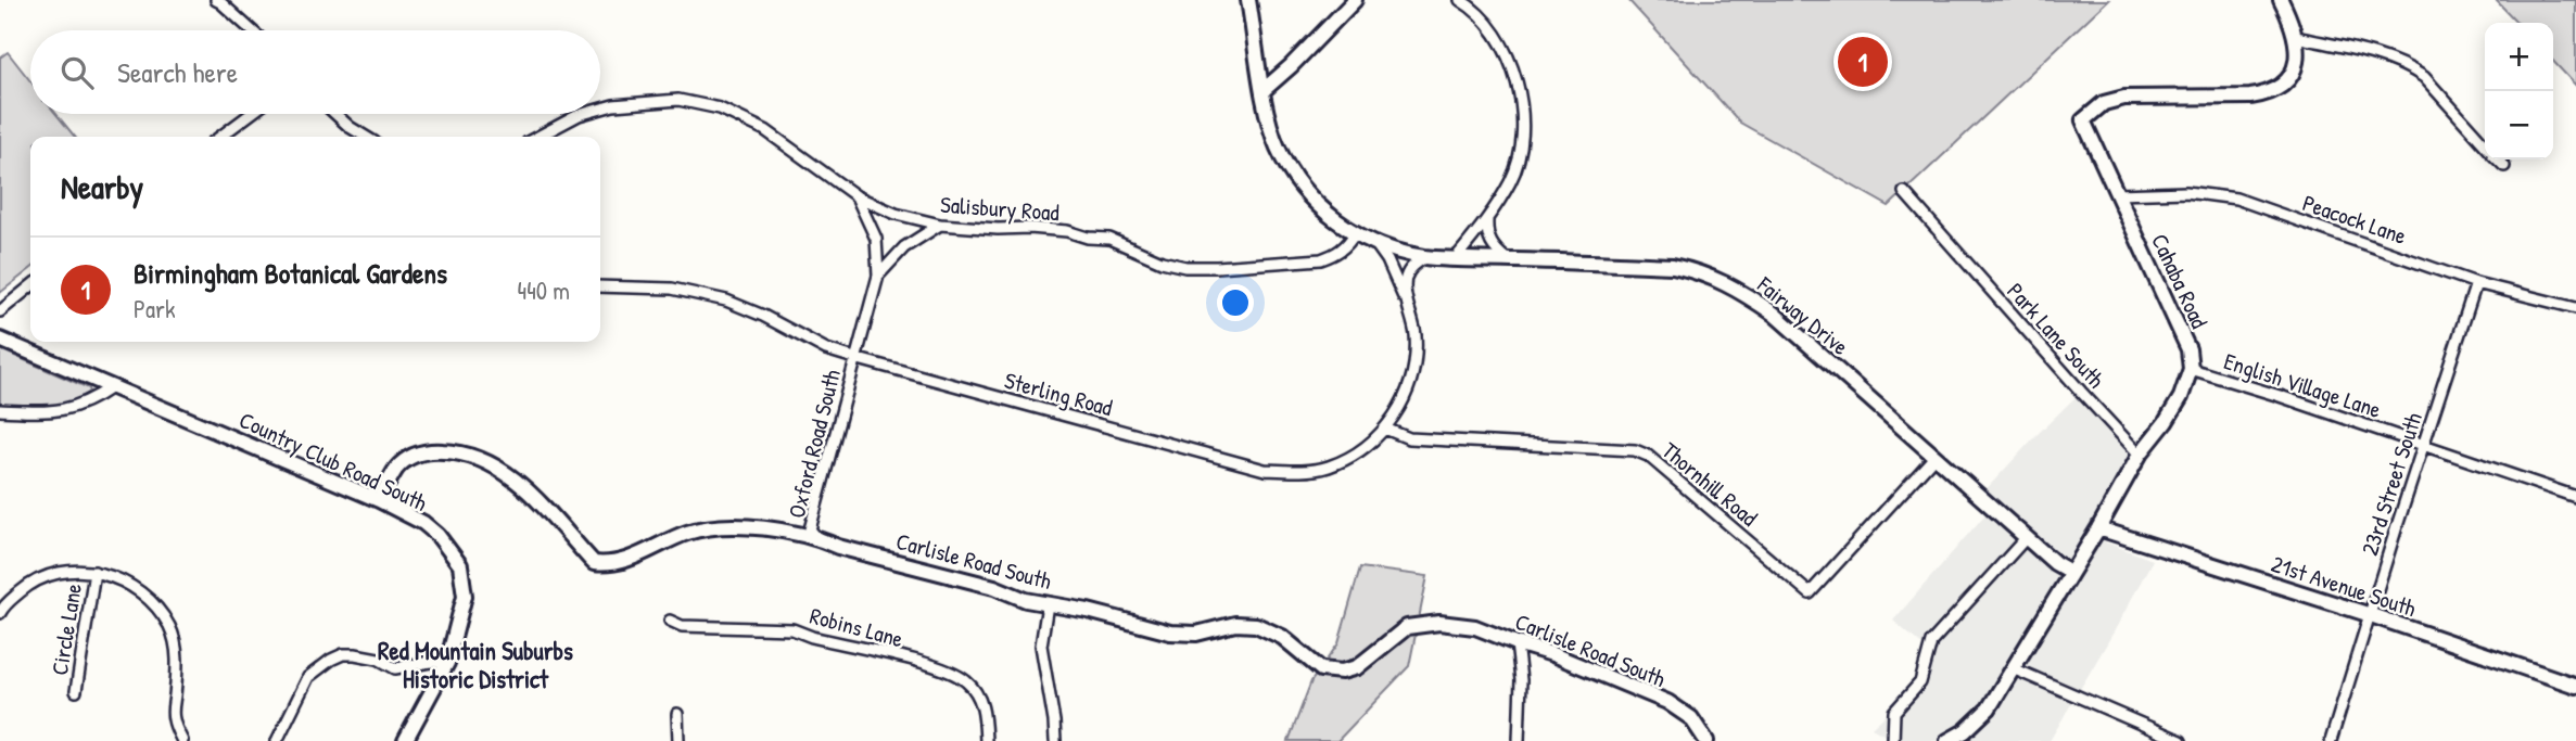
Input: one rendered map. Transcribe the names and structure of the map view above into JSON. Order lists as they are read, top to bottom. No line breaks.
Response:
{"streets":{"street":["Salisbury Road","Peacock Lane","Cahaba Road","Fairway Drive","Park Lane South","English Village Lane","Sterling Road","Oxford Road South","Country Club Road South","Thornhill Road","23rd Street South","Carlisle Road South","21st Avenue South","Robins Lane","Circle Lane"]},"crossings":[["Salisbury Road","Fairway Drive"],["Peacock Lane","Cahaba Road"],["Peacock Lane","23rd Street South"],["Cahaba Road","English Village Lane"],["Fairway Drive","Sterling Road"],["Fairway Drive","Thornhill Road"],["English Village Lane","23rd Street South"],["Sterling Road","Oxford Road South"],["Sterling Road","Thornhill Road"],["Oxford Road South","Carlisle Road South"],["Country Club Road South","Carlisle Road South"],["23rd Street South","21st Avenue South"]],"districts":["Red Mountain Suburbs Historic District"],"page":{"map_buttons":["+","−"],"search":"Search here","pins":"1","heading":"Nearby","list":[{"mark":"1","name":"Birmingham Botanical Gardens","note":"Park","value":"440 m"}]}}
